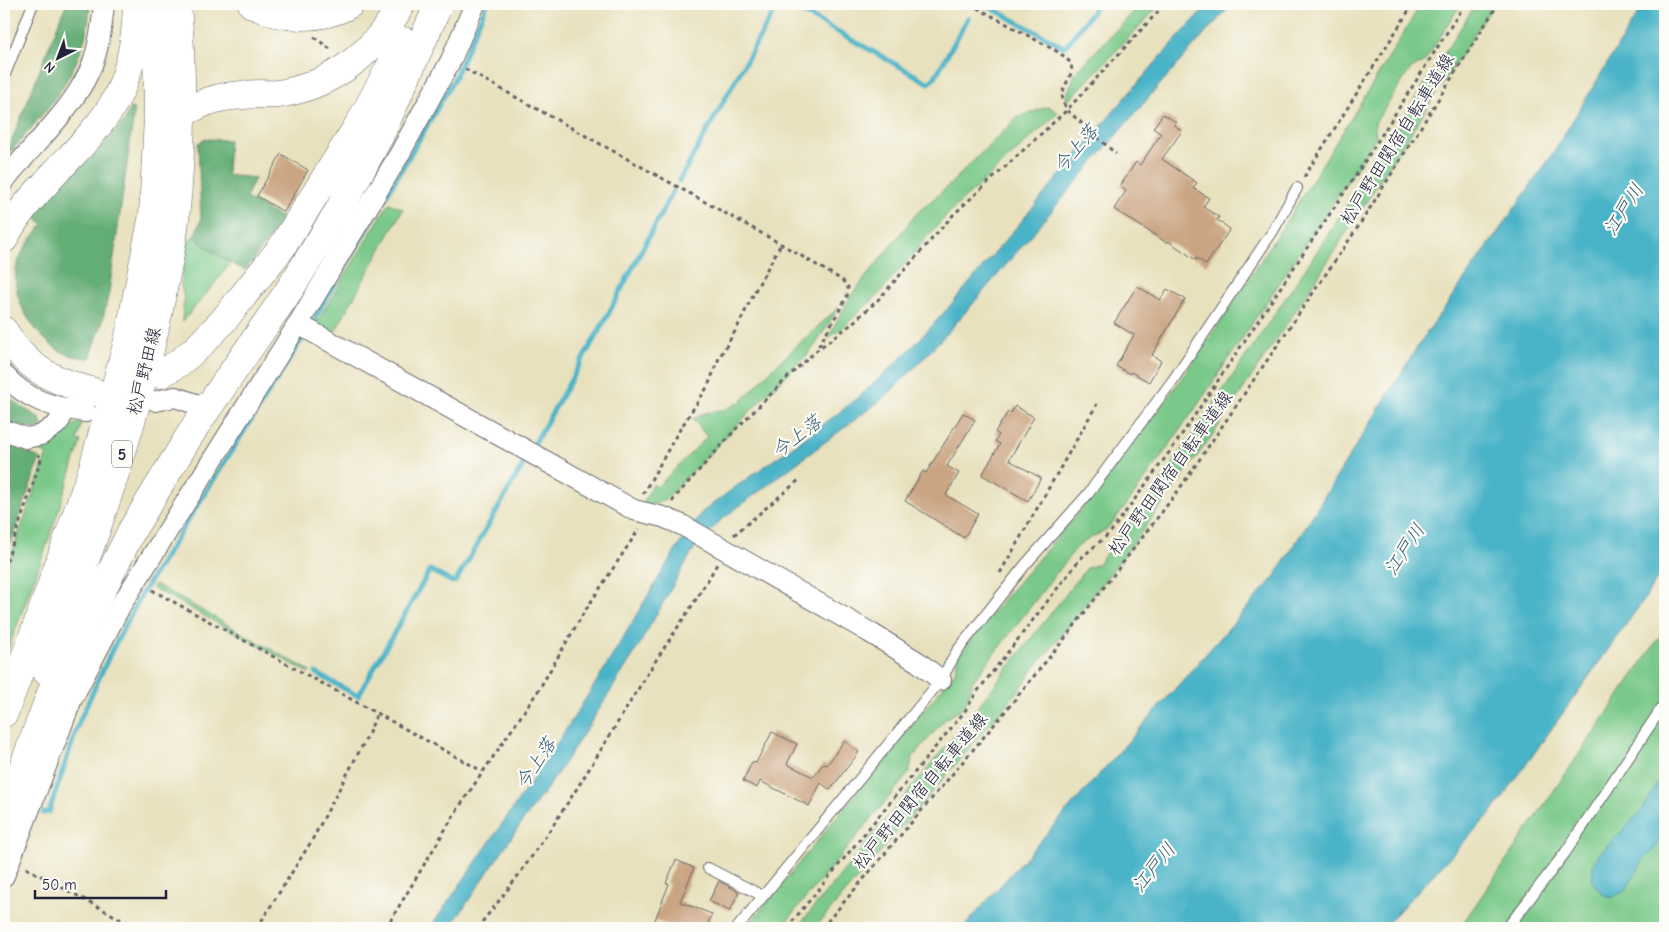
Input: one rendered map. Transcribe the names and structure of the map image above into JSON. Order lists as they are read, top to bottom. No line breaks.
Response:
{"streets":{"main road":["松戸野田線","5"],"path":["松戸野田関宿自転車道線"]},"water":["今上落","江戸川"],"scale_bar":"50 m","north":"bottom left"}
